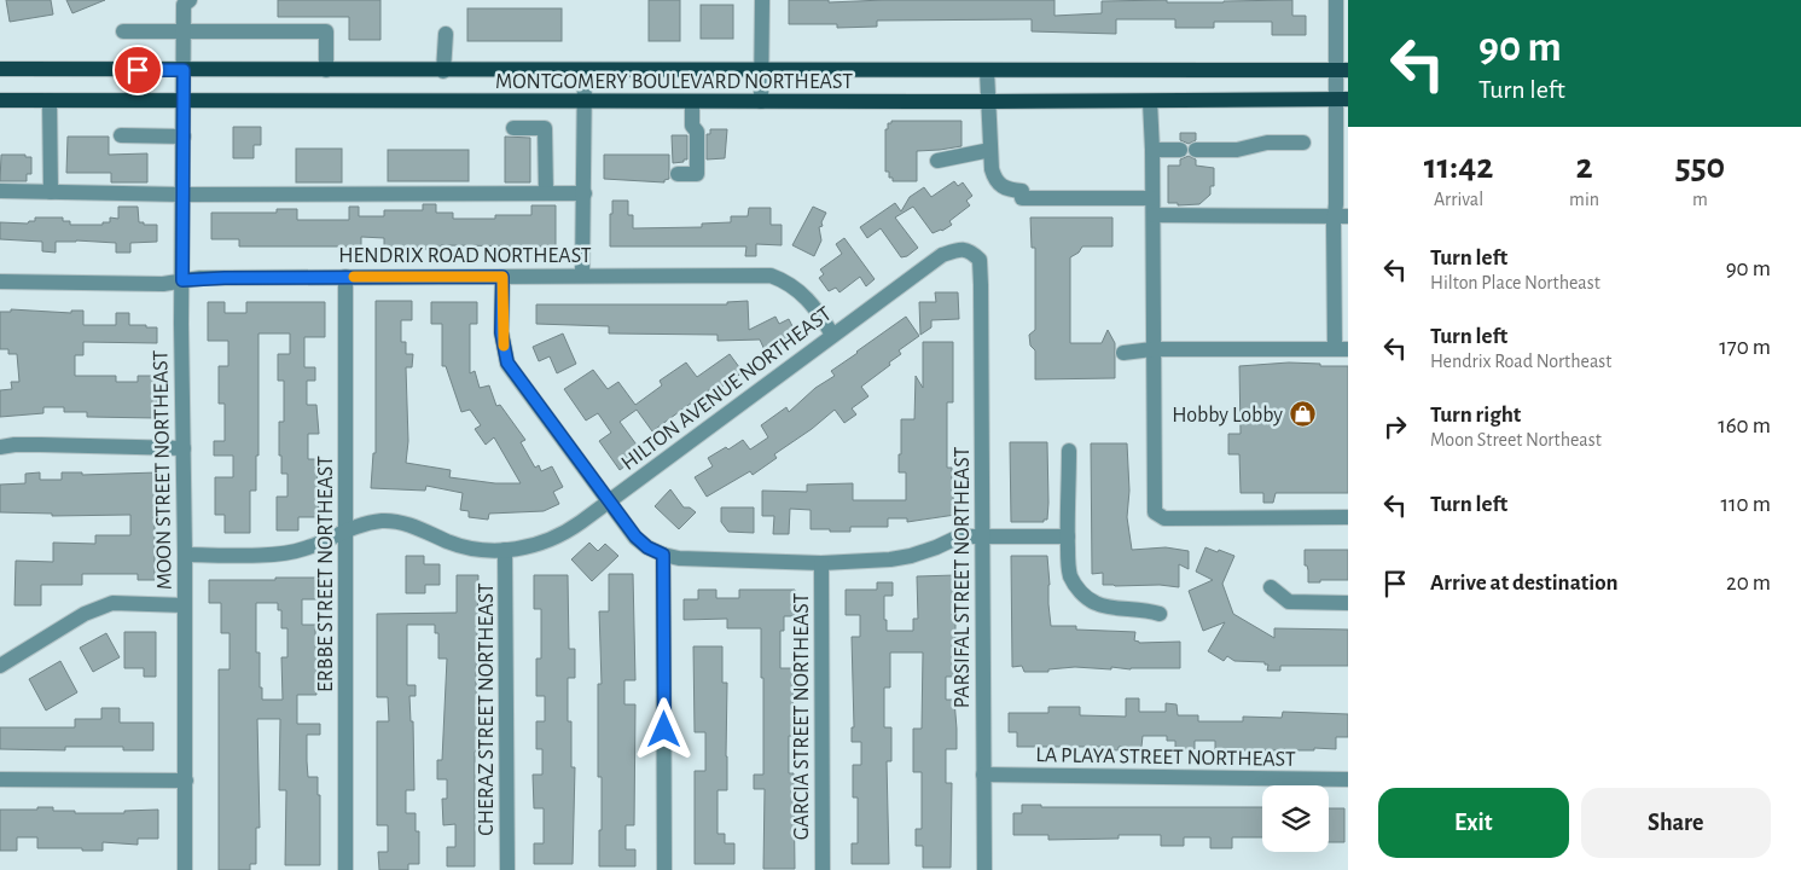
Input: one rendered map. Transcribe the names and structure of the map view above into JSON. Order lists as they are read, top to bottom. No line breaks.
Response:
{"streets":{"main road":["MONTGOMERY BOULEVARD NORTHEAST"],"street":["HENDRIX ROAD NORTHEAST","HILTON AVENUE NORTHEAST","MOON STREET NORTHEAST","ERBBE STREET NORTHEAST","PARSIFAL STREET NORTHEAST","CHERAZ STREET NORTHEAST","GARCIA STREET NORTHEAST","LA PLAYA STREET NORTHEAST"]},"crossings":[["MONTGOMERY BOULEVARD NORTHEAST","MOON STREET NORTHEAST"],["HENDRIX ROAD NORTHEAST","HILTON AVENUE NORTHEAST"],["HENDRIX ROAD NORTHEAST","MOON STREET NORTHEAST"],["HENDRIX ROAD NORTHEAST","ERBBE STREET NORTHEAST"],["HILTON AVENUE NORTHEAST","MOON STREET NORTHEAST"],["HILTON AVENUE NORTHEAST","ERBBE STREET NORTHEAST"],["HILTON AVENUE NORTHEAST","PARSIFAL STREET NORTHEAST"],["HILTON AVENUE NORTHEAST","CHERAZ STREET NORTHEAST"],["PARSIFAL STREET NORTHEAST","LA PLAYA STREET NORTHEAST"]],"places":{"shop":["Hobby Lobby"]},"page":{"turn":["90 m","Turn left"],"eta":["11:42","Arrival","2","min","550","m"],"list":[{"name":"Turn left","note":"Hilton Place Northeast","value":"90 m"},{"name":"Turn left","note":"Hendrix Road Northeast","value":"170 m"},{"name":"Turn right","note":"Moon Street Northeast","value":"160 m"},{"name":"Turn left","value":"110 m"},{"name":"Arrive at destination","value":"20 m"}],"buttons":["Exit","Share"]}}
